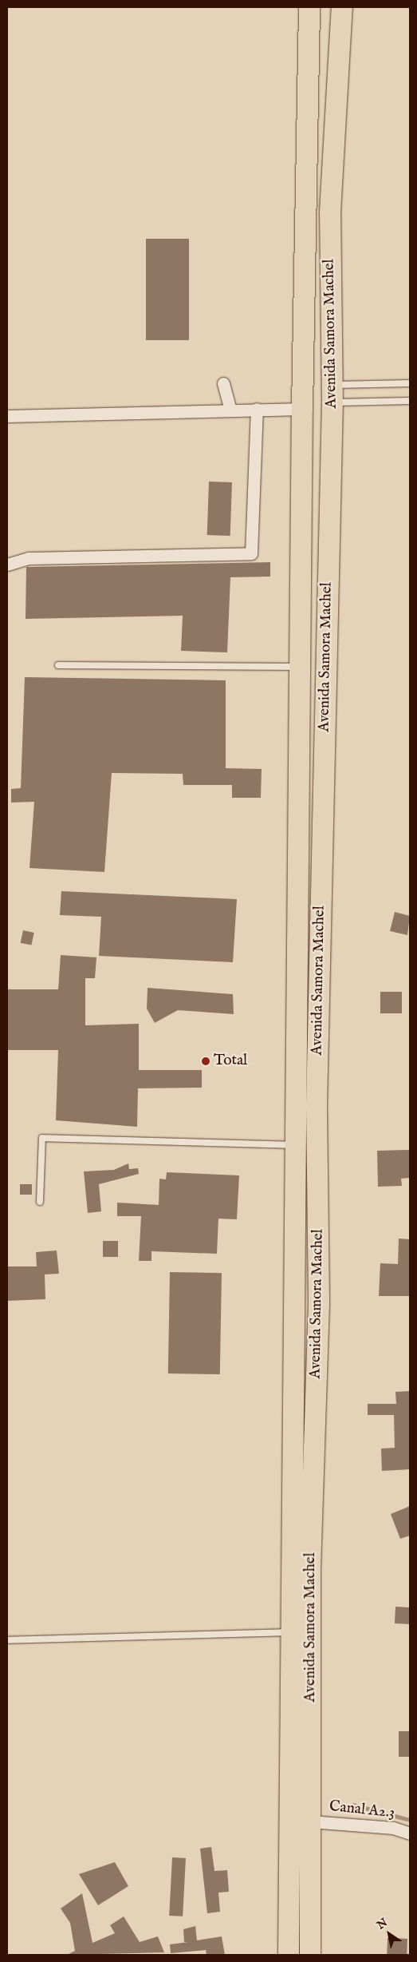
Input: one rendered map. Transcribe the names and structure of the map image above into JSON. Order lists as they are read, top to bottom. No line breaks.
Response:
{"streets":{"highway":["Avenida Samora Machel"],"street":["Canal A2.3"]},"crossings":[["Avenida Samora Machel","Canal A2.3"]],"places":["Total"],"north":"top left"}
